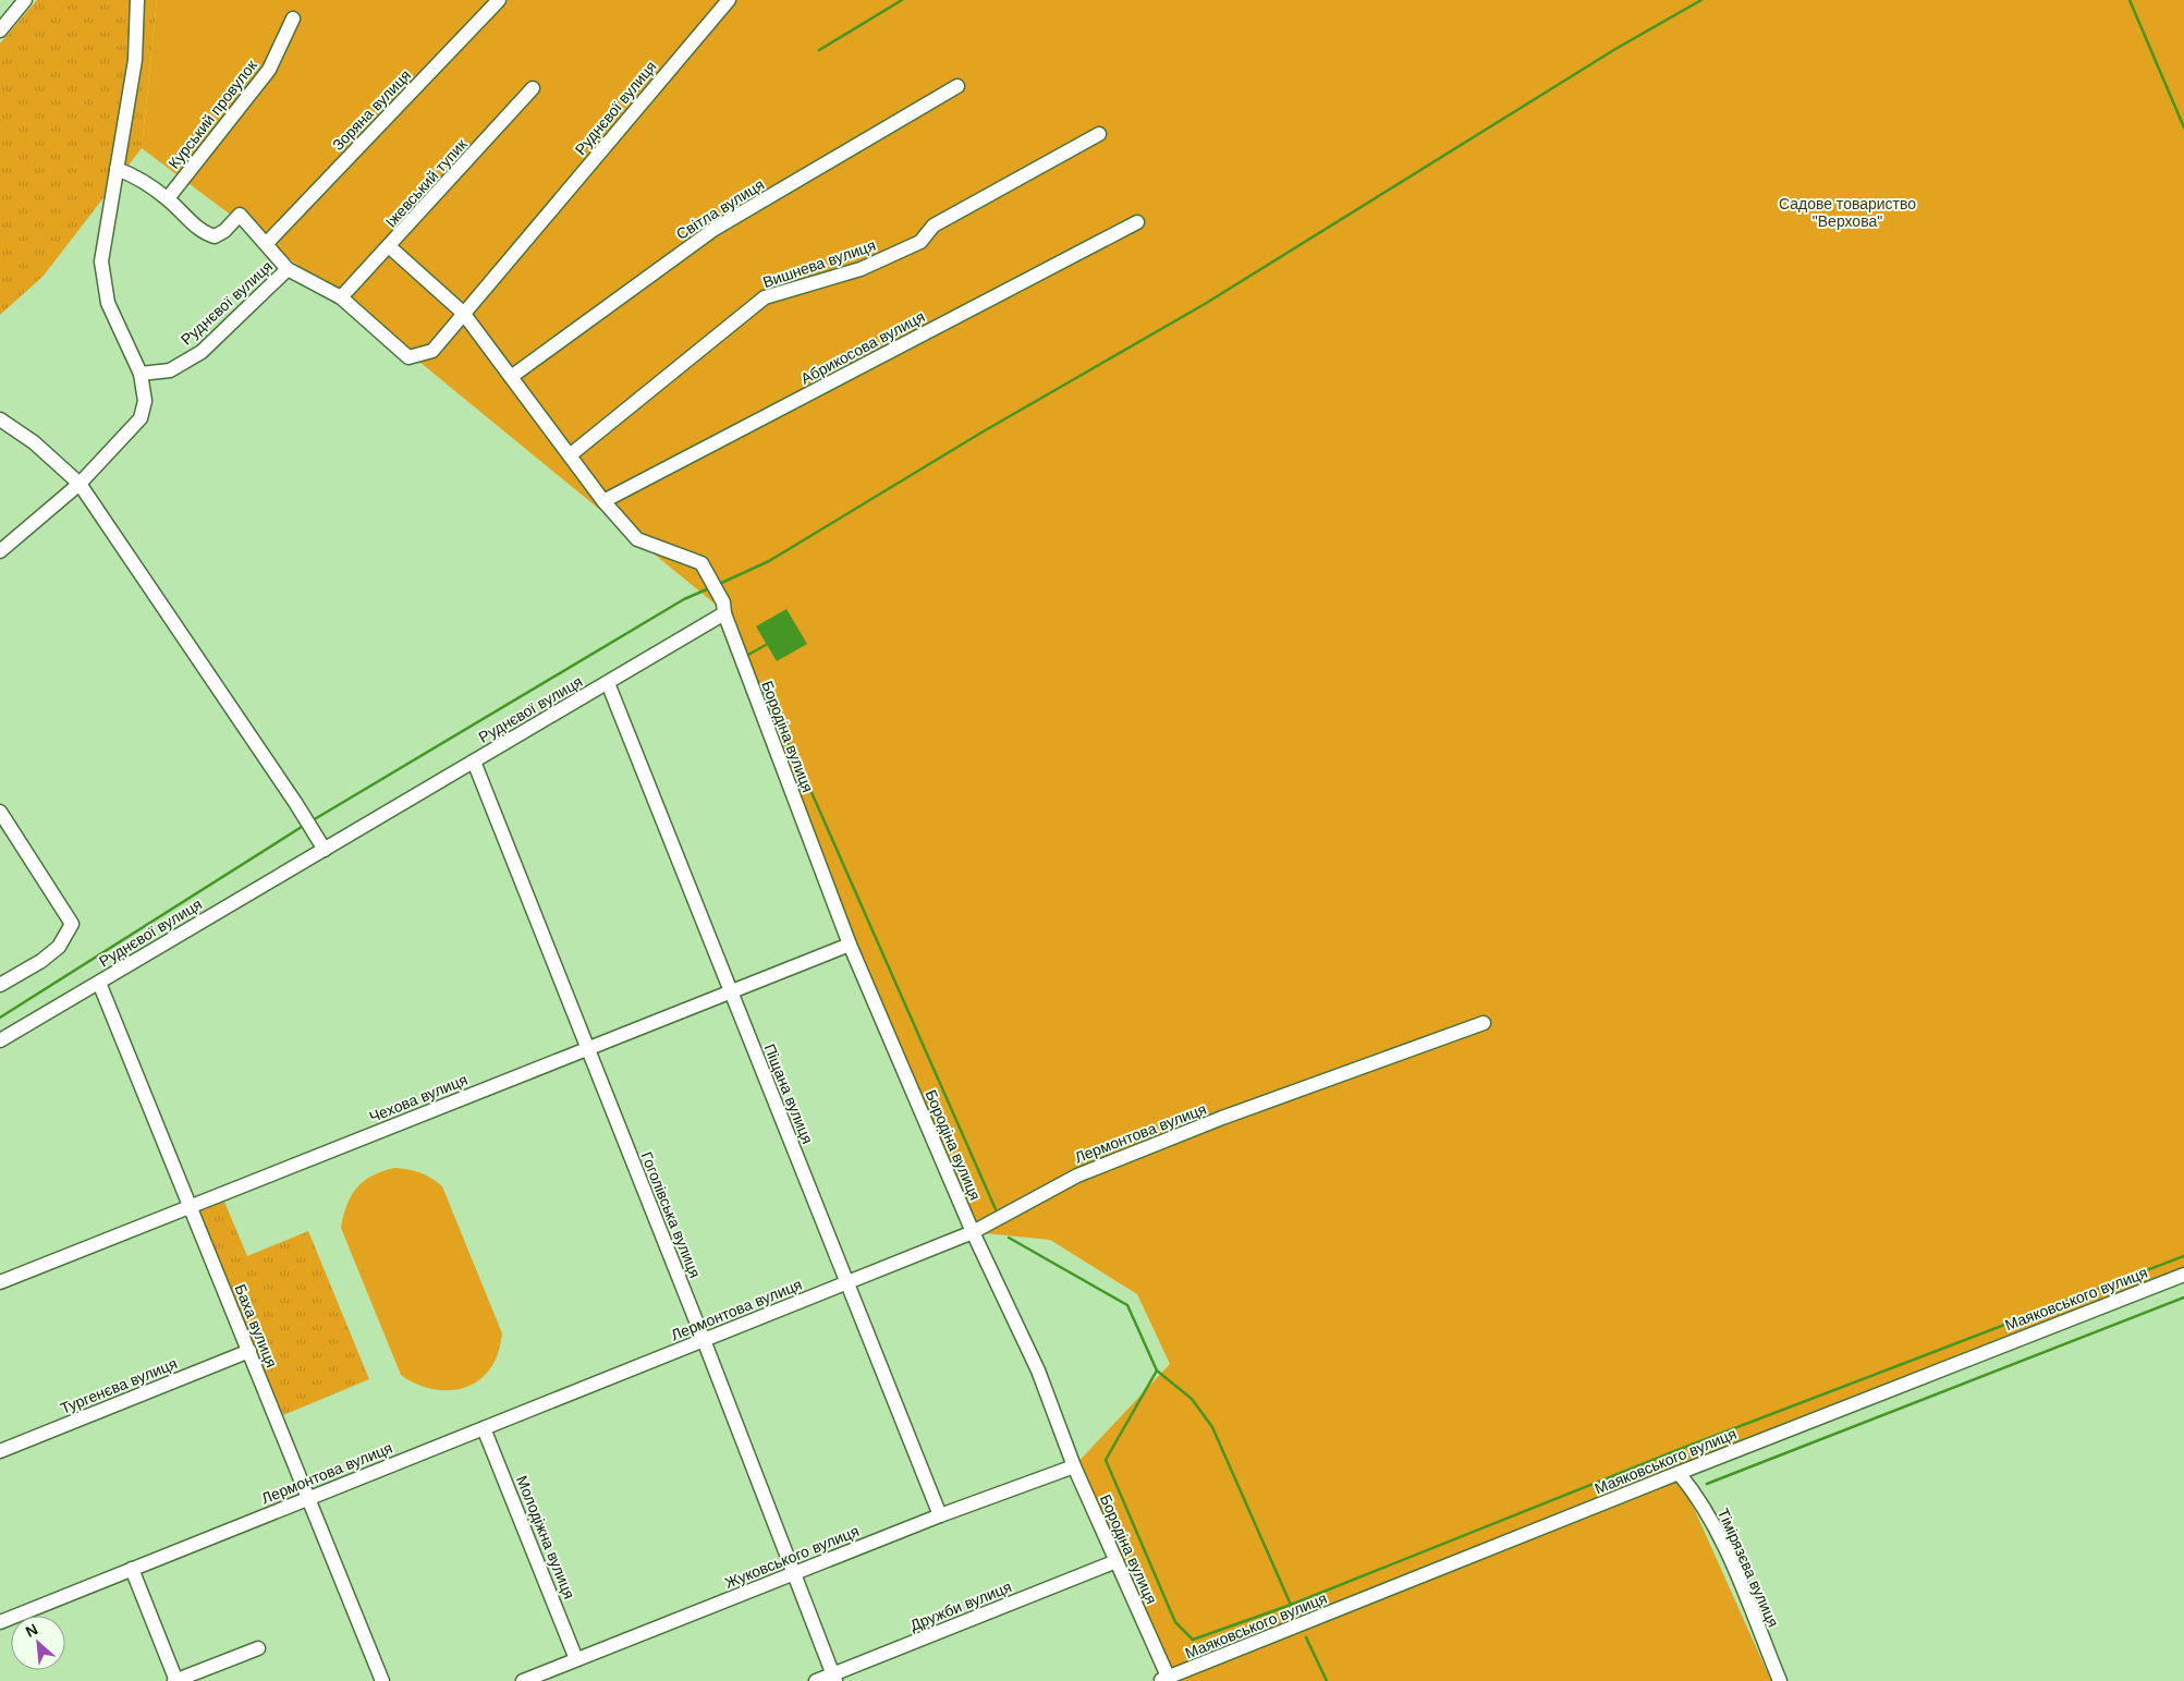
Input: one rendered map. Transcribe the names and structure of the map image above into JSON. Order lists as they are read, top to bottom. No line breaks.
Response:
{"streets":{"street":["Руднєвої вулиця","Зоряна вулиця","Курський провулок","Іжевський тупик","Світла вулиця","Вишнева вулиця","Абрикосова вулиця","Бородіна вулиця","Піщана вулиця","Чехова вулиця","Лермонтова вулиця","Гоголівська вулиця","Маяковського вулиця","Баха вулиця","Тургенєва вулиця","Молодіжна вулиця","Жуковського вулиця","Тімірязєва вулиця","Дружби вулиця"]},"crossings":[["Руднєвої вулиця","Зоряна вулиця"],["Руднєвої вулиця","Курський провулок"],["Руднєвої вулиця","Іжевський тупик"],["Руднєвої вулиця","Бородіна вулиця"],["Руднєвої вулиця","Піщана вулиця"],["Руднєвої вулиця","Гоголівська вулиця"],["Руднєвої вулиця","Баха вулиця"],["Бородіна вулиця","Чехова вулиця"],["Бородіна вулиця","Лермонтова вулиця"],["Бородіна вулиця","Маяковського вулиця"],["Бородіна вулиця","Жуковського вулиця"],["Бородіна вулиця","Дружби вулиця"],["Піщана вулиця","Чехова вулиця"],["Піщана вулиця","Лермонтова вулиця"],["Піщана вулиця","Жуковського вулиця"],["Чехова вулиця","Гоголівська вулиця"],["Чехова вулиця","Баха вулиця"],["Лермонтова вулиця","Гоголівська вулиця"],["Лермонтова вулиця","Баха вулиця"],["Лермонтова вулиця","Молодіжна вулиця"],["Гоголівська вулиця","Жуковського вулиця"],["Гоголівська вулиця","Дружби вулиця"],["Маяковського вулиця","Тімірязєва вулиця"],["Баха вулиця","Тургенєва вулиця"],["Молодіжна вулиця","Жуковського вулиця"]],"parks":["Садове товариство \"Верхова\""],"north":"top left"}
